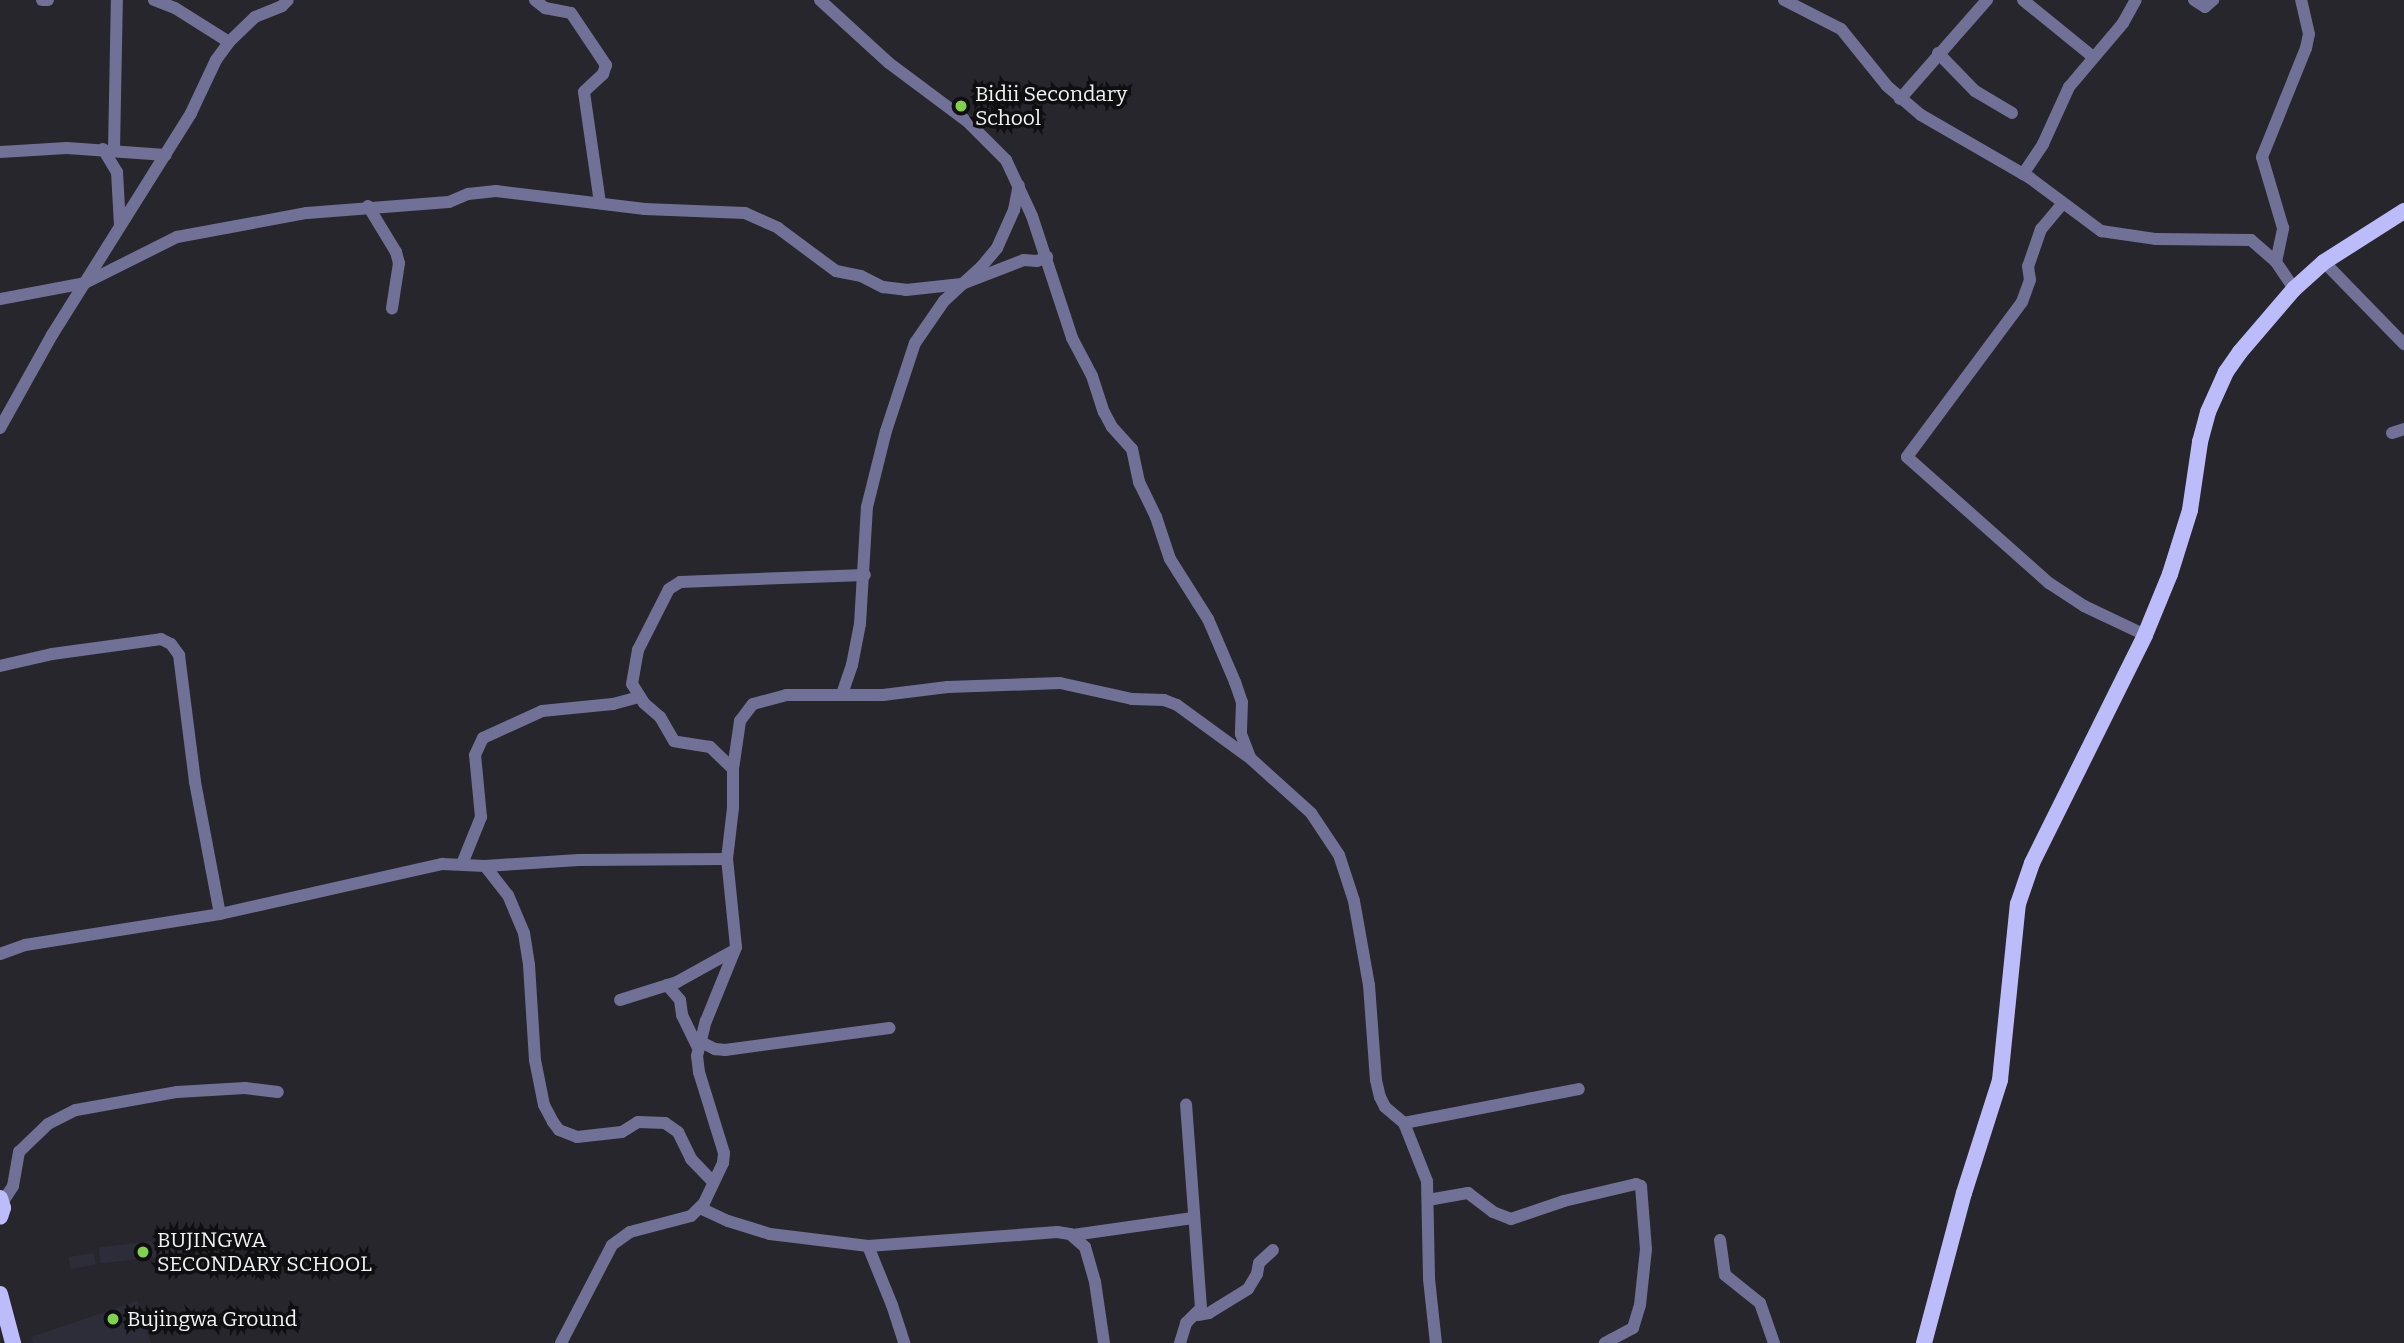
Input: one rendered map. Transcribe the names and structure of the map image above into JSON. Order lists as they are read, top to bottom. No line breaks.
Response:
{"places":["Bidii Secondary School","BUJINGWA SECONDARY SCHOOL","Bujingwa Ground"]}
